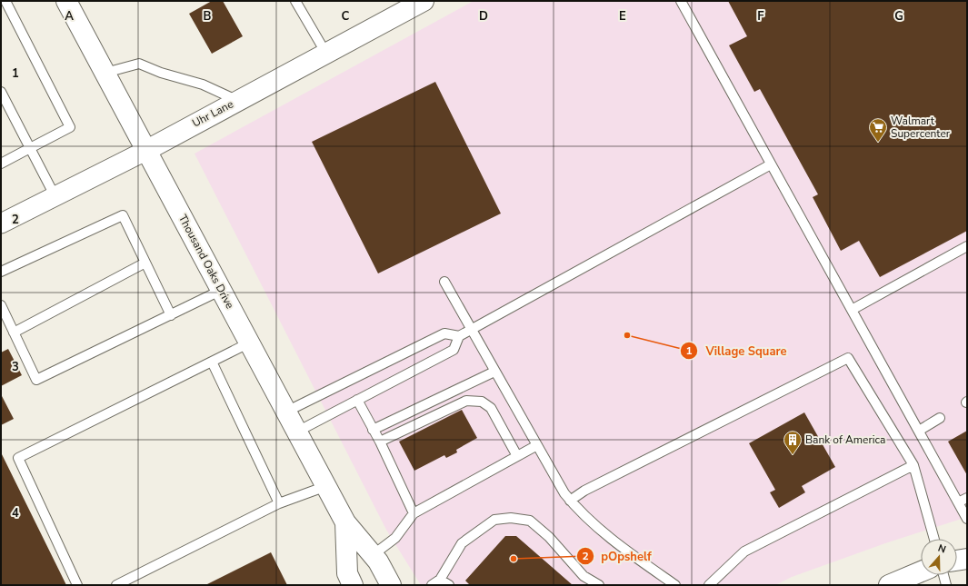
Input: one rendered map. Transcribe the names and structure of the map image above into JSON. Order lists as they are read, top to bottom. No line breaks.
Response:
{"streets":{"main road":["Uhr Lane","Thousand Oaks Drive"]},"crossings":[["Uhr Lane","Thousand Oaks Drive"]],"places":{"supermarket":["Walmart Supercenter"],"other":["Village Square","pOpshelf"],"building":["Bank of America"]},"north":"top","grid":{"columns":["A","B","C","D","E","F","G"],"rows":["1","2","3","4"]}}
